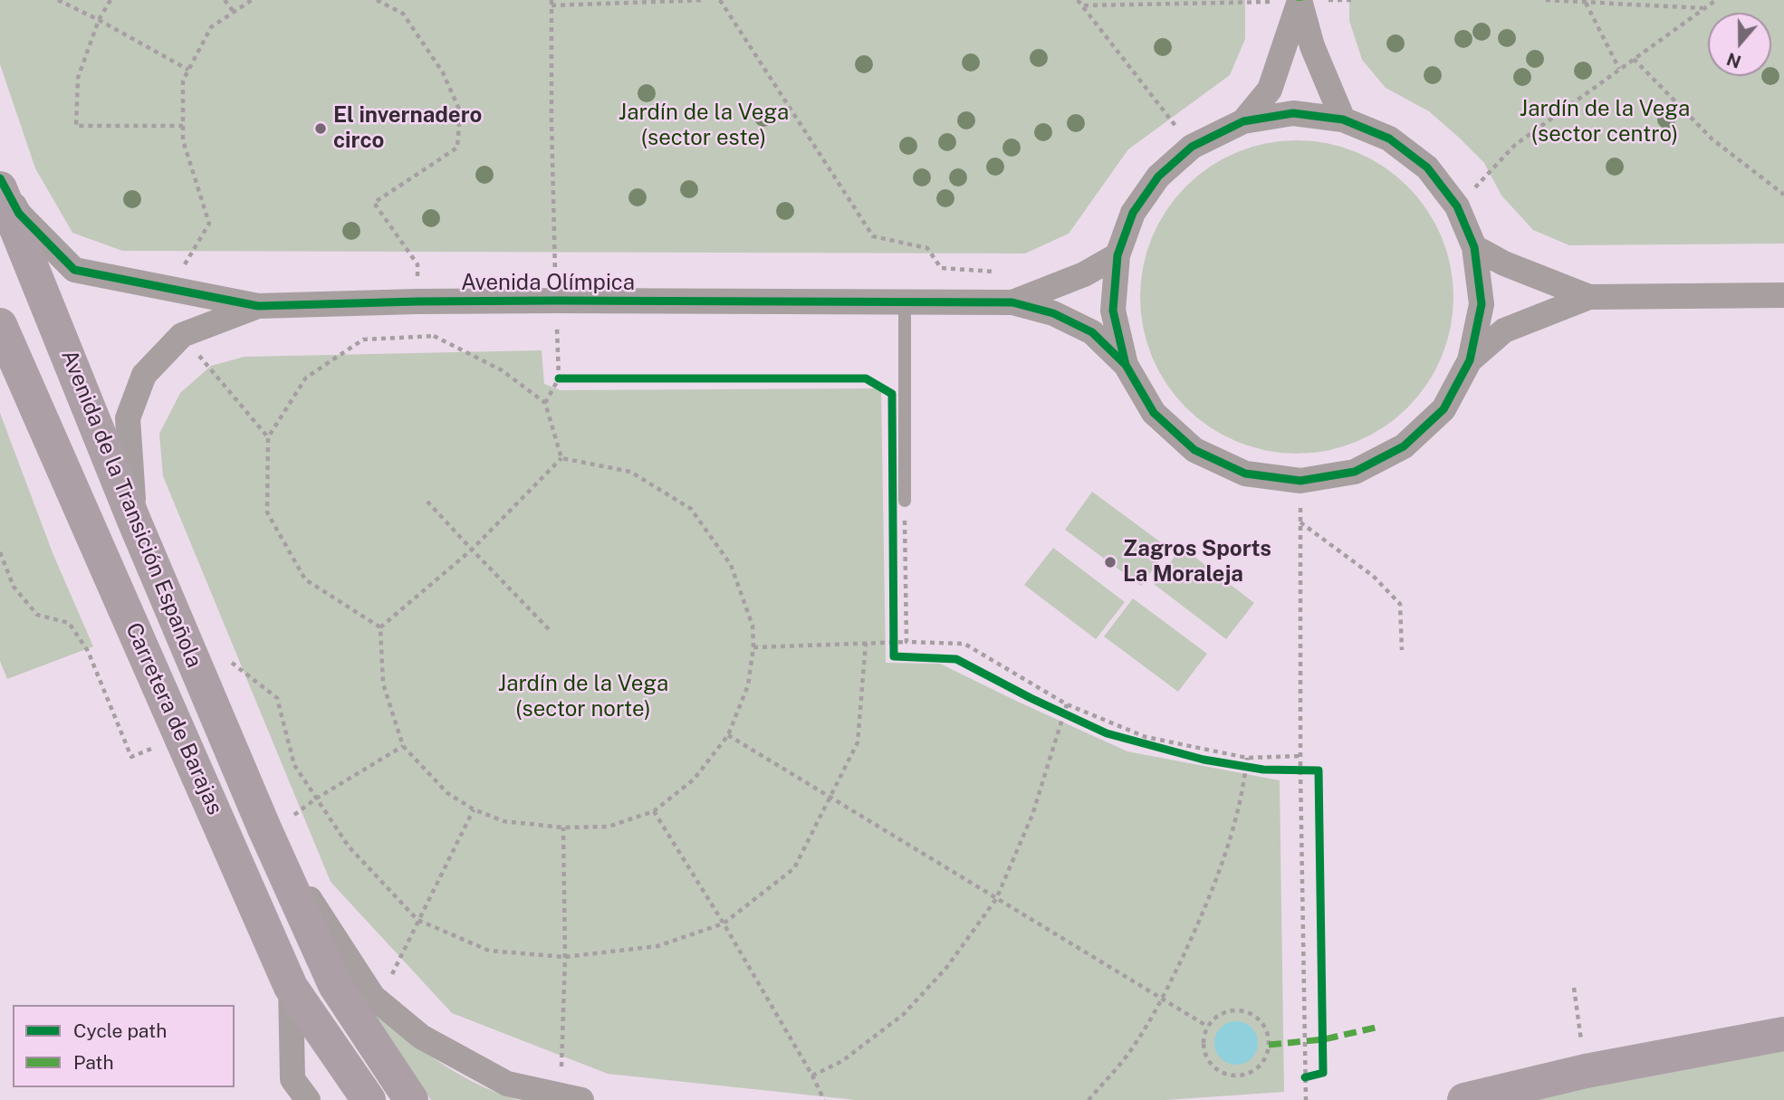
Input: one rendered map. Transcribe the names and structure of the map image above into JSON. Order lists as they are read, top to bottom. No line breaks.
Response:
{"streets":{"main road":["Avenida de la Transición Española","Carretera de Barajas"],"street":["Avenida Olímpica"]},"crossings":[["Avenida Olímpica","Avenida de la Transición Española"]],"parks":["Jardín de la Vega (sector centro)","Jardín de la Vega (sector este)","Jardín de la Vega (sector norte)"],"places":["El invernadero circo","Zagros Sports La Moraleja"],"legend":["Cycle path","Path"],"north":"bottom"}
